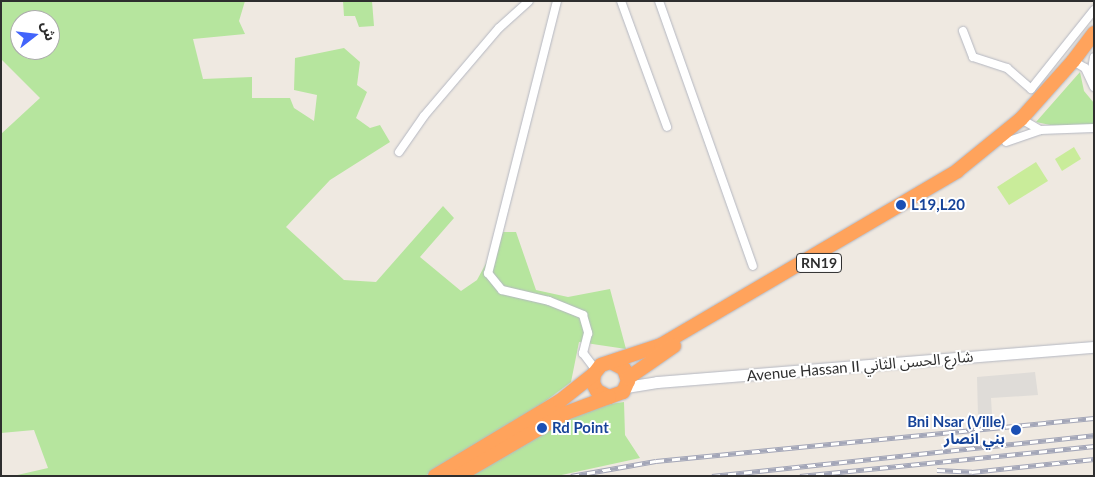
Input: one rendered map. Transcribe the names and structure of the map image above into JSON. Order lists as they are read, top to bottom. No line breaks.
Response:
{"streets":{"highway":["RN19"],"street":["Avenue Hassan II شارع الحسن الثاني"]},"crossings":[["RN19","Avenue Hassan II شارع الحسن الثاني"]],"places":["L19,L20","Rd Point","Bni Nsar (Ville) بني انصار"],"north":"right"}
